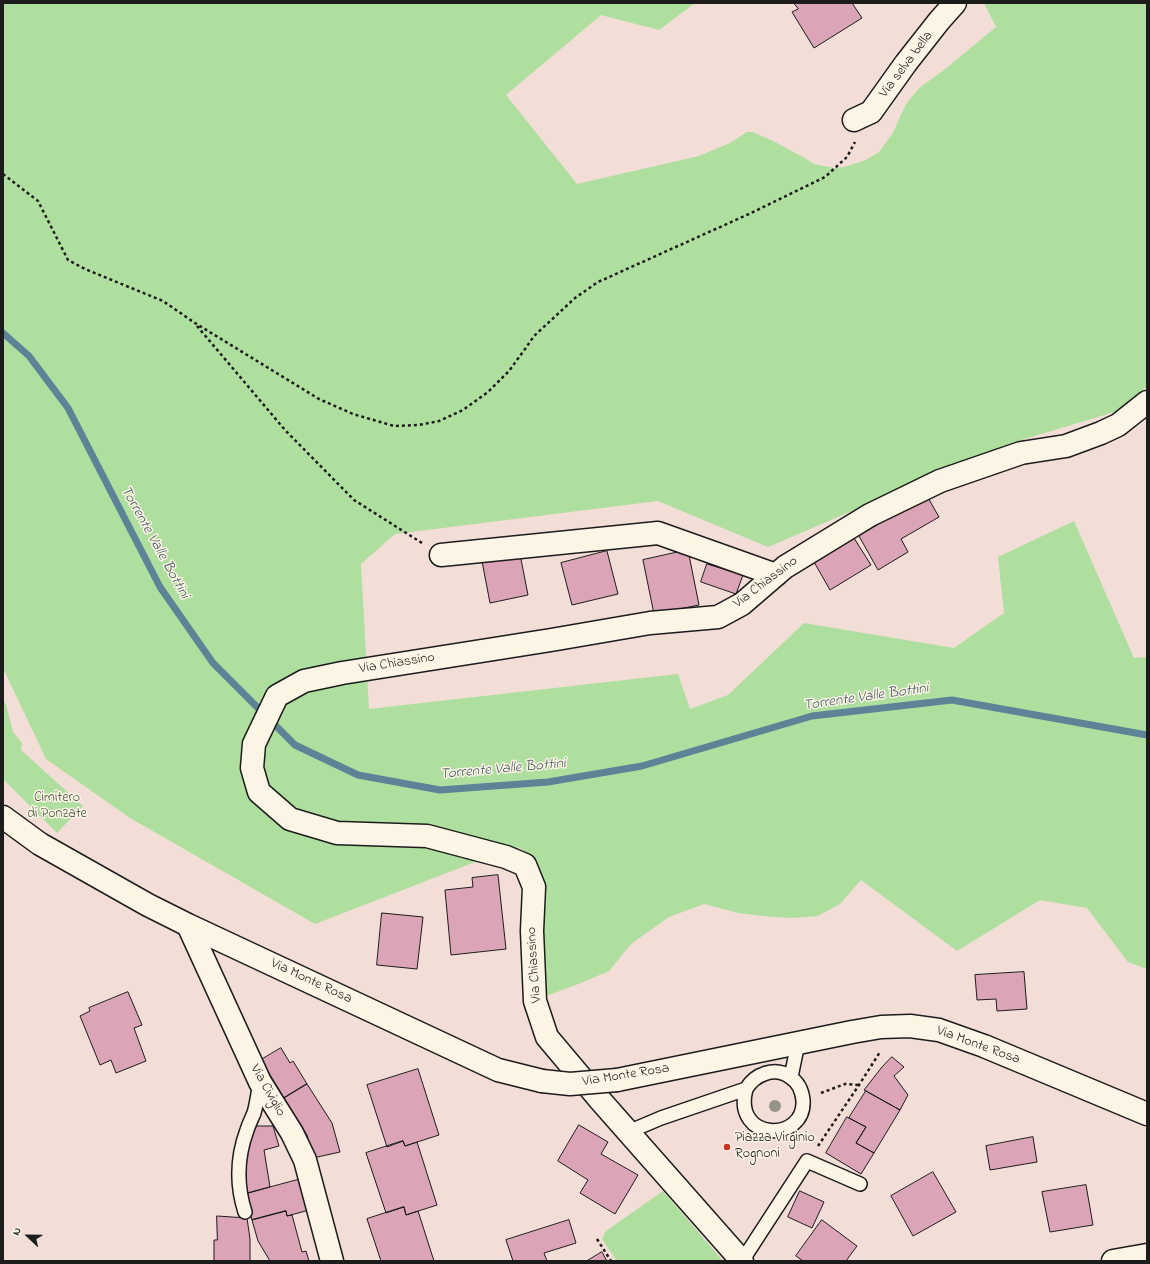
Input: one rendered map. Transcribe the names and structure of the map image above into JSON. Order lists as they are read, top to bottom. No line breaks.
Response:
{"streets":{"street":["Via selva bella","Via Chiassino","Via Monte Rosa","Via Civiglio"]},"crossings":[["Via Monte Rosa","Via Civiglio"]],"water":["Torrente Valle Bottini"],"parks":["Cimitero di Ponzate"],"places":["Piazza Virginio Rognoni"],"north":"left"}
